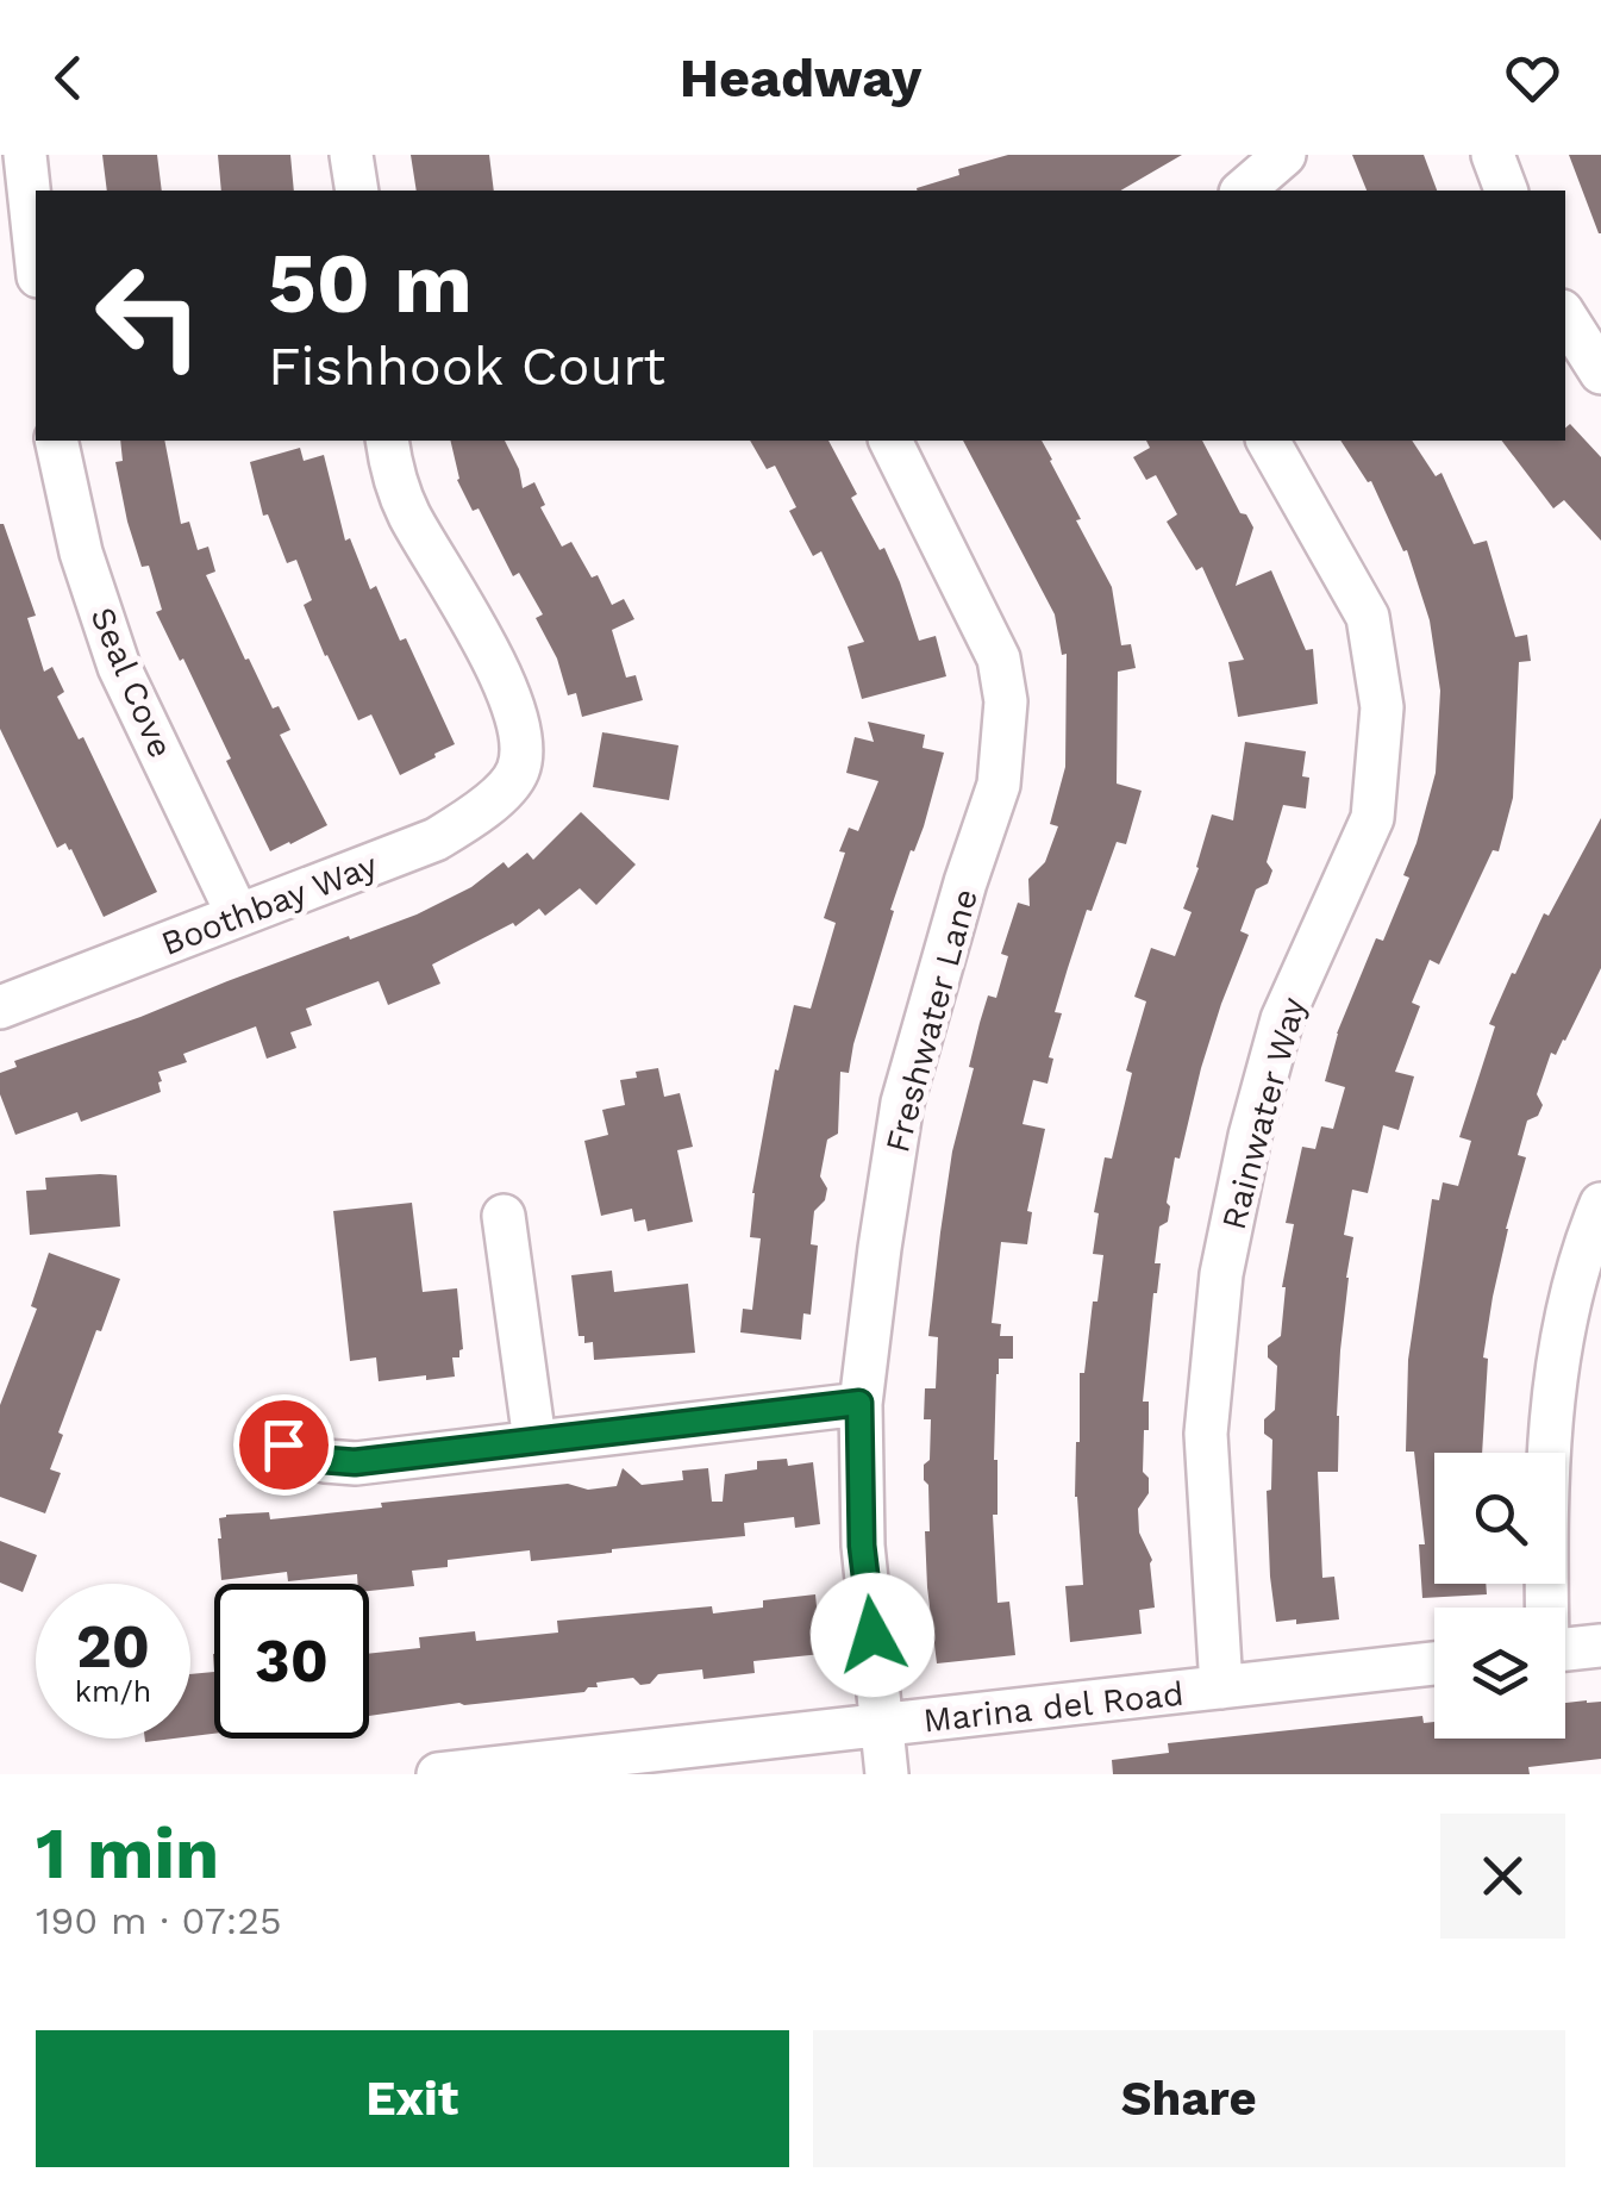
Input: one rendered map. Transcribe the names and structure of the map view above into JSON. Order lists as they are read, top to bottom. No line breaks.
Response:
{"streets":{"street":["Seal Cove","Boothbay Way","Freshwater Lane","Rainwater Way","Marina del Road"]},"crossings":[["Seal Cove","Boothbay Way"],["Freshwater Lane","Marina del Road"],["Rainwater Way","Marina del Road"]],"page":{"header":"Headway","turn":["50 m","Fishhook Court"],"speed":"20 km/h","limit":"30","heading":["1 min","190 m · 07:25"],"buttons":["Exit","Share"]}}
